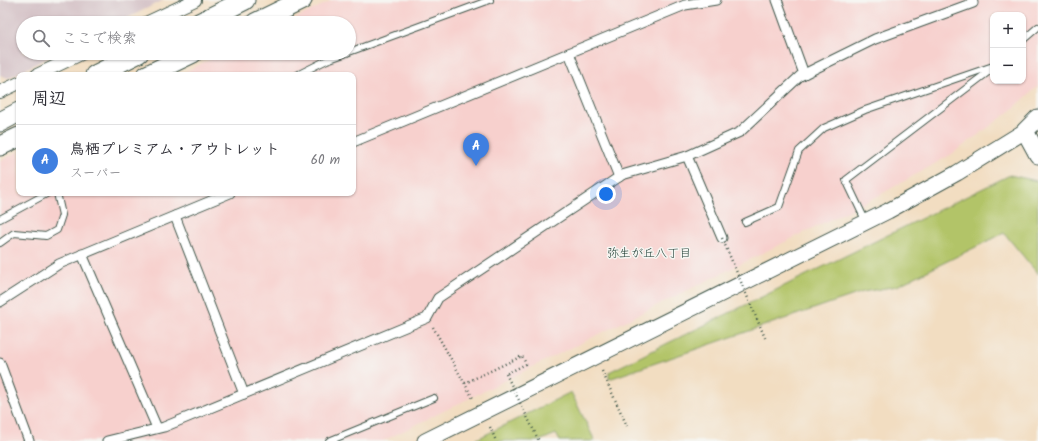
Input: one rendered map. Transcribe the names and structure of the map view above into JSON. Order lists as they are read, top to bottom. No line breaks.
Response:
{"districts":["弥生が丘八丁目"],"page":{"map_buttons":["+","−"],"search":"ここで検索","heading":"周辺","list":[{"mark":"A","name":"鳥栖プレミアム・アウトレット","note":"スーパー","value":"60 m"}],"pins":"A"}}
